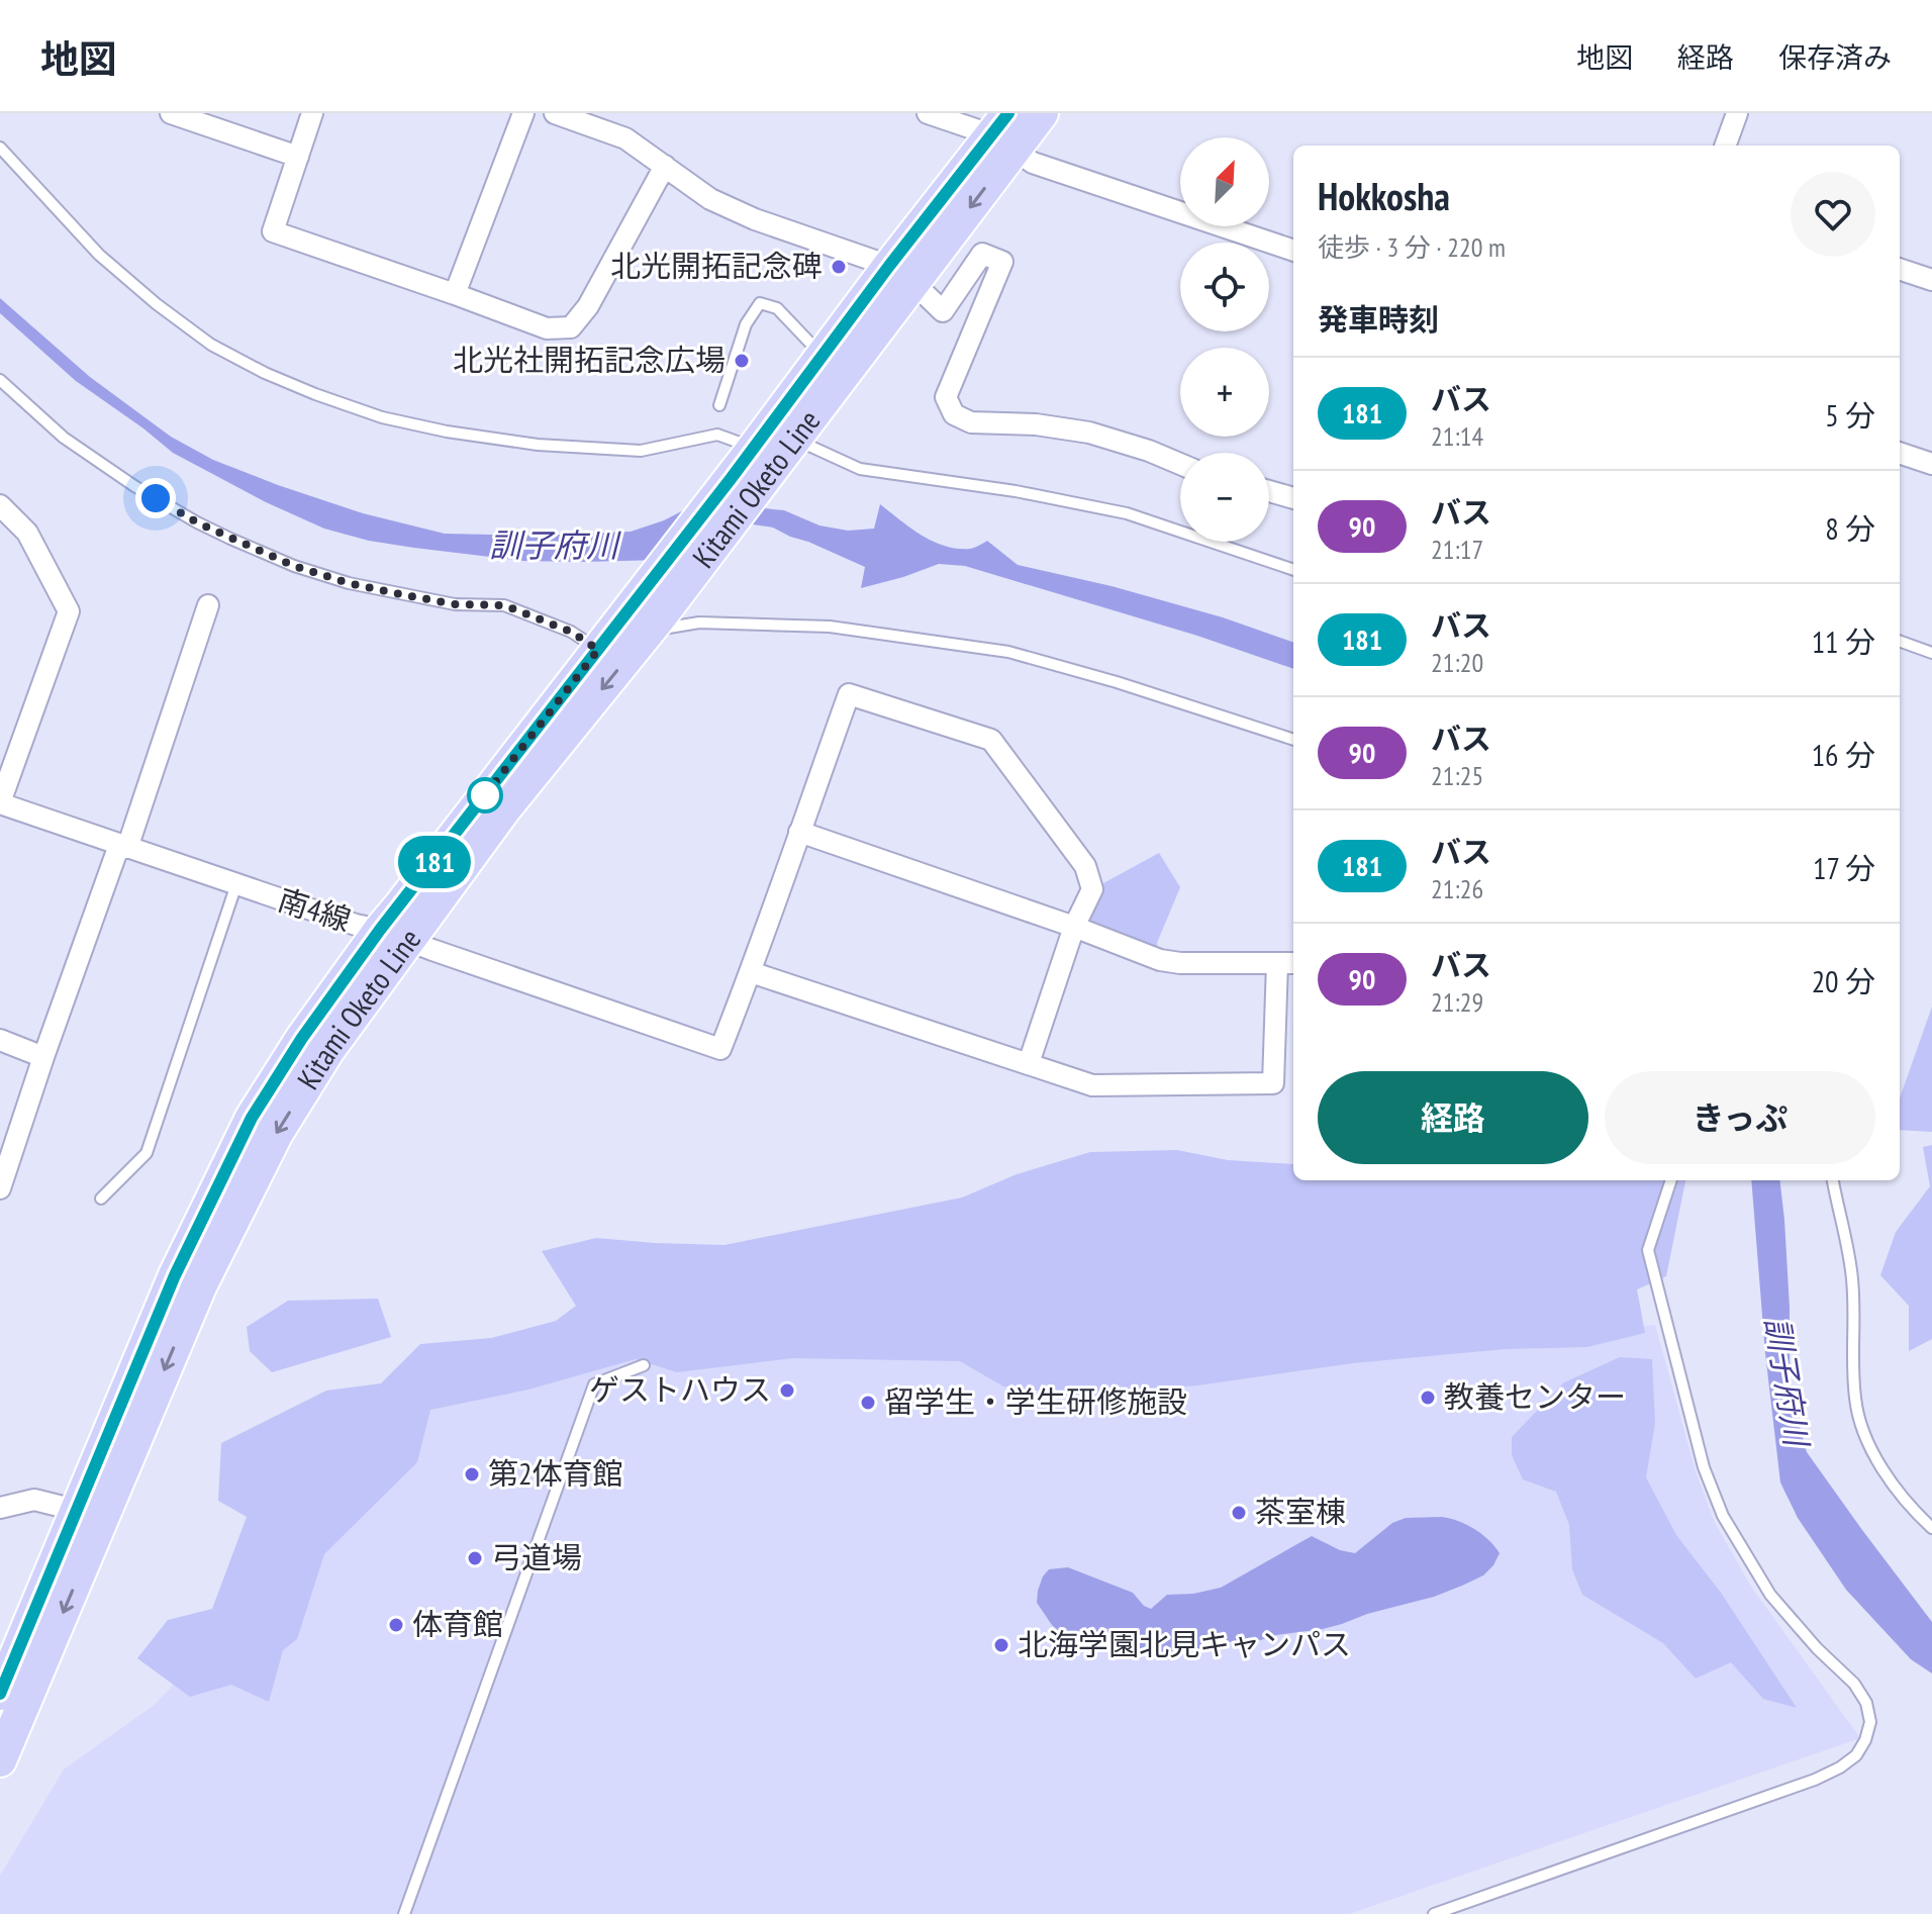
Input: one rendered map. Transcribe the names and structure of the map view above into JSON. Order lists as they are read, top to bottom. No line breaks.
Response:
{"streets":{"main road":["Kitami Oketo Line"],"street":["南4線"]},"crossings":[["Kitami Oketo Line","南4線"]],"water":["訓子府川"],"places":["北光開拓記念碑","北光社開拓記念広場","ゲストハウス","教養センター","留学生・学生研修施設","第2体育館","茶室棟","弓道場","体育館","北海学園北見キャンパス"],"lines":["bus line 181"],"north":"top right","page":{"header":"地図","nav":["地図","経路","保存済み"],"on_map":"181","map_buttons":["+","−"],"heading":[["Hokkosha","徒歩 · 3 分 · 220 m"],"発車時刻"],"list":[{"mark":"181","name":"バス","note":"21:14","value":"5 分"},{"mark":"90","name":"バス","note":"21:17","value":"8 分"},{"mark":"181","name":"バス","note":"21:20","value":"11 分"},{"mark":"90","name":"バス","note":"21:25","value":"16 分"},{"mark":"181","name":"バス","note":"21:26","value":"17 分"},{"mark":"90","name":"バス","note":"21:29","value":"20 分"}],"buttons":["経路","きっぷ"]}}
